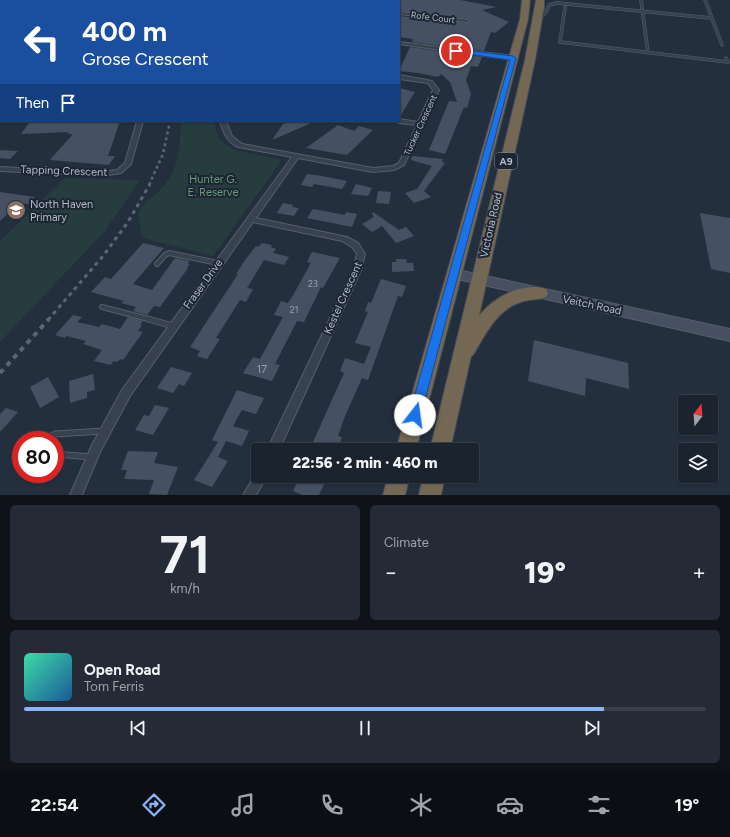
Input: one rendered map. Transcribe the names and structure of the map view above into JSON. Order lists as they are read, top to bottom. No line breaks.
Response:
{"streets":{"highway":["A9","Victoria Road"],"street":["Rofe Court","Tucker Crescent","Tapping Crescent","Fraser Drive","Kestel Crescent","Veitch Road"]},"crossings":[["Tucker Crescent","Fraser Drive"],["Victoria Road","Veitch Road"],["Fraser Drive","Kestel Crescent"]],"parks":["Hunter G. E. Reserve"],"places":{"school or university":["North Haven Primary"]},"house_numbers":["23","21","17"],"north":"top","page":{"turn":["400 m","Grose Crescent"],"then":"Then","limit":"80","trip":"22:56 · 2 min · 460 m","tile":[["71","km/h"],"Climate"],"heat":["−","19°","+"],"song":["Open Road","Tom Ferris"],"tabs":["22:54","19°"]}}
